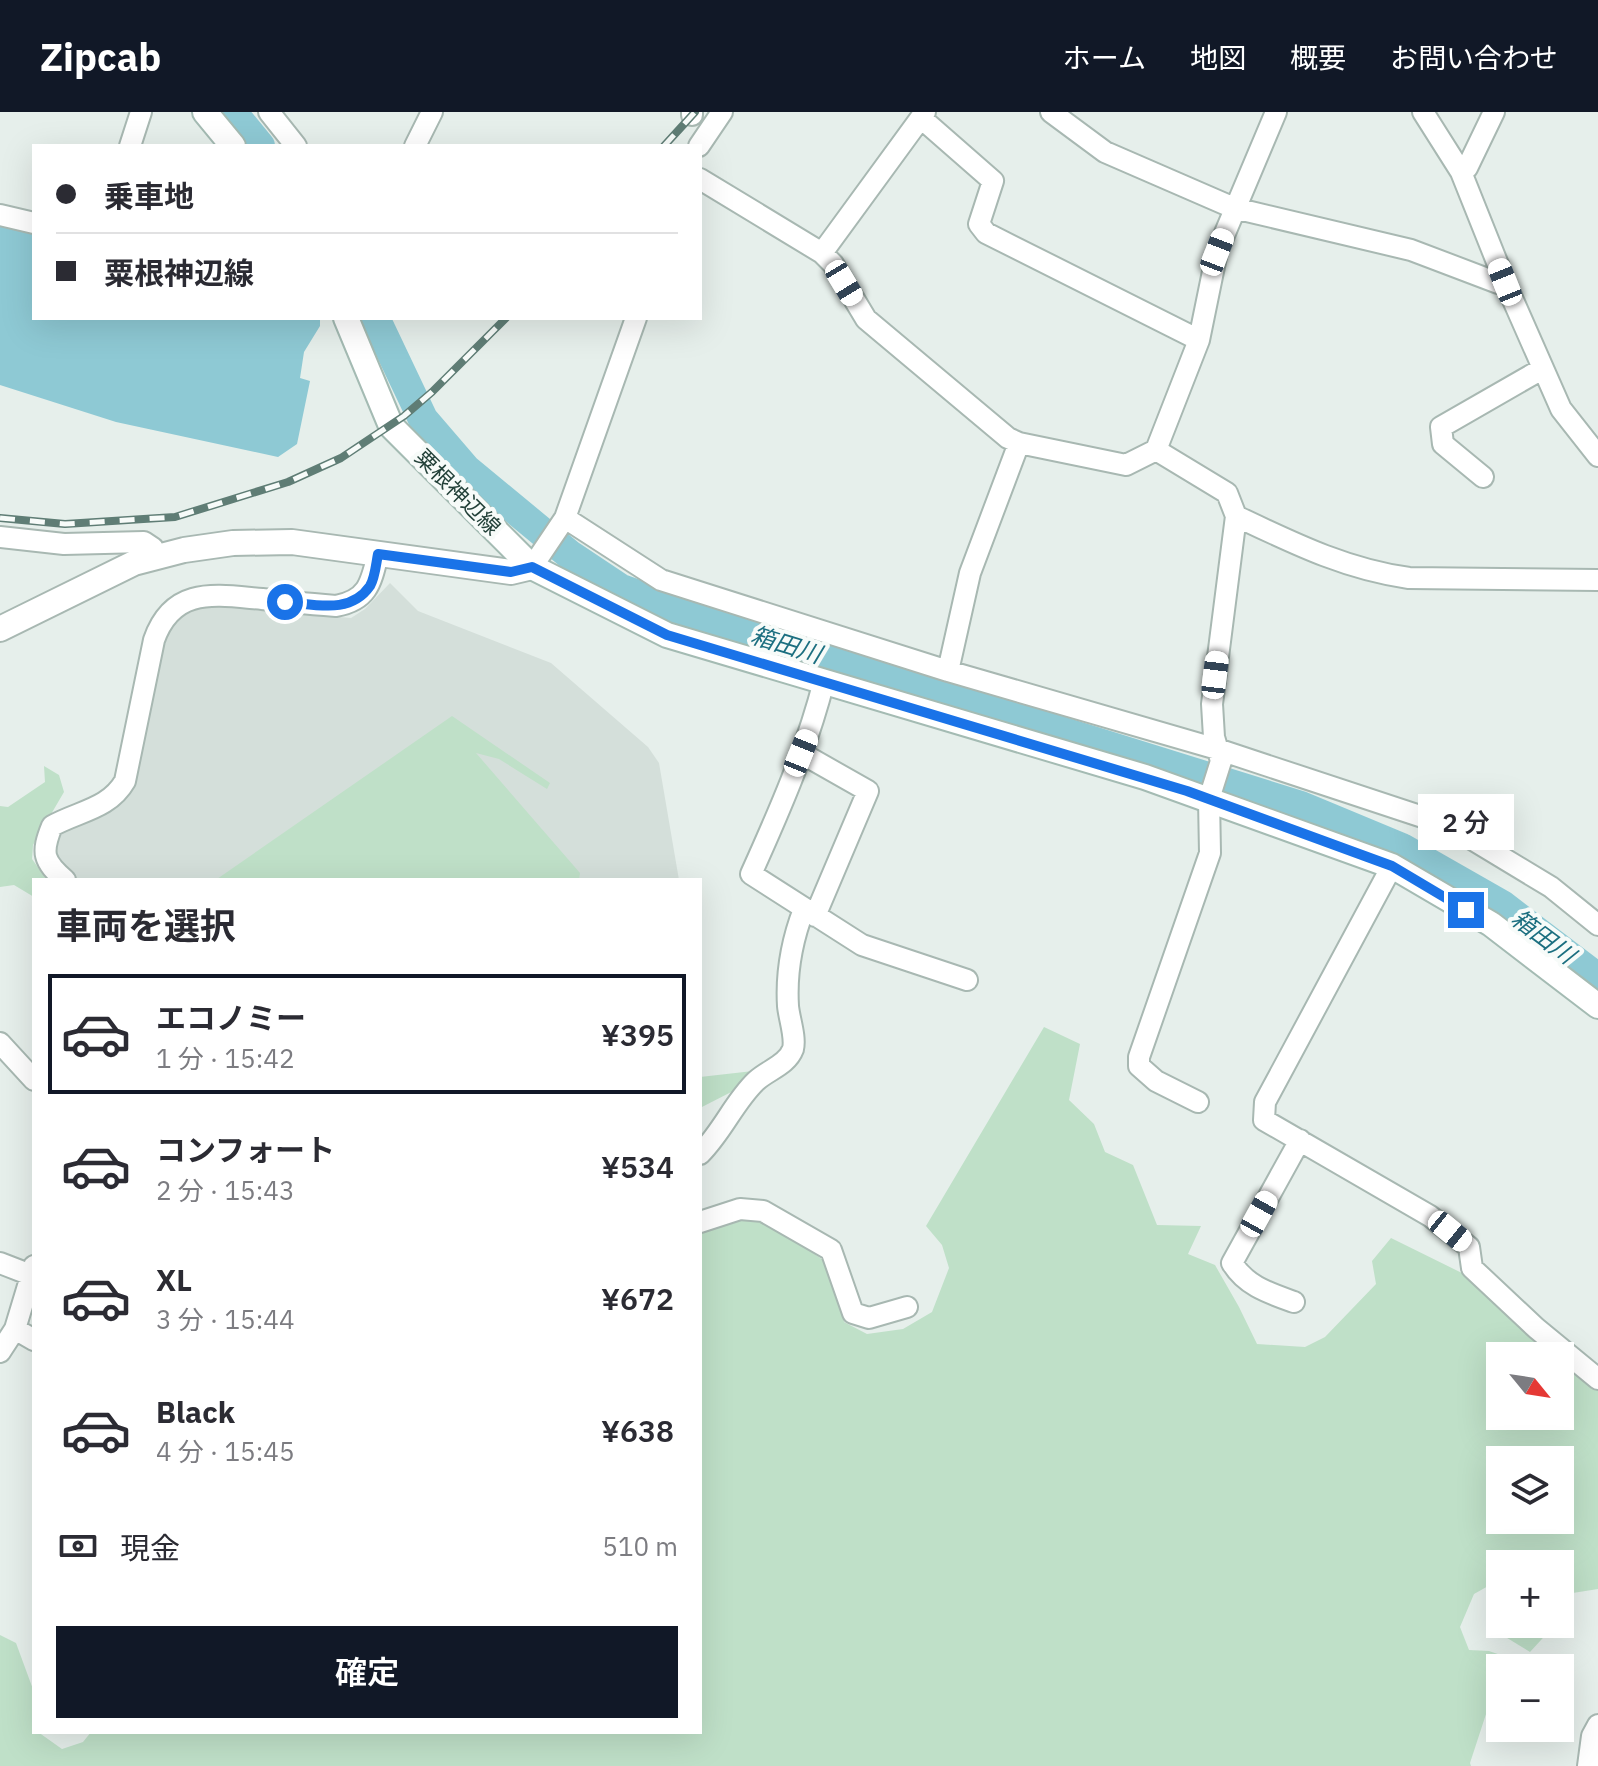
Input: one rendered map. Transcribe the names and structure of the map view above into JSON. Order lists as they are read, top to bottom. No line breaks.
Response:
{"streets":{"main road":["粟根神辺線"]},"water":["箱田川"],"north":"bottom right","page":{"header":"Zipcab","nav":["ホーム","地図","概要","お問い合わせ"],"banner":["乗車地","粟根神辺線"],"bubble":"2 分","heading":"車両を選択","list":[{"name":"エコノミー","note":"1 分 · 15:42","value":"¥395"},{"name":"コンフォート","note":"2 分 · 15:43","value":"¥534"},{"name":"XL","note":"3 分 · 15:44","value":"¥672"},{"name":"Black","note":"4 分 · 15:45","value":"¥638"}],"map_buttons":["+","−"],"pay":["現金","510 m"],"buttons":"確定"}}
